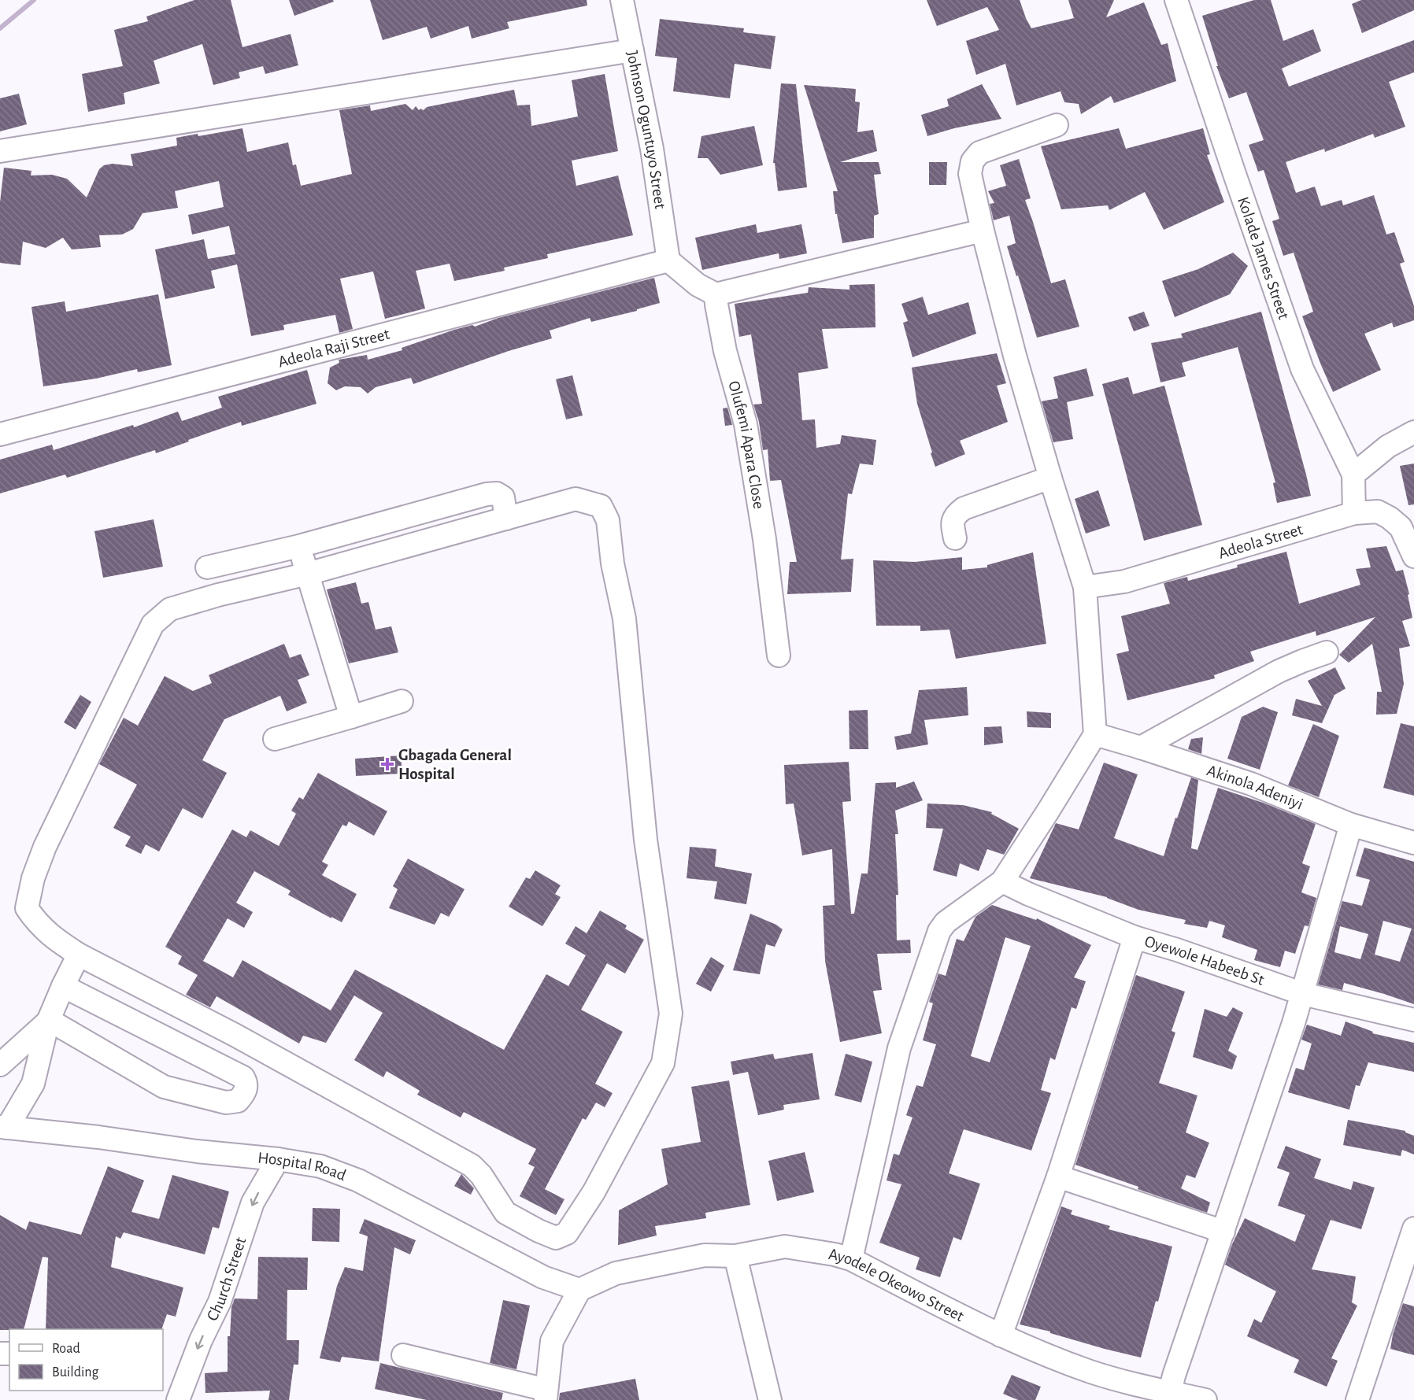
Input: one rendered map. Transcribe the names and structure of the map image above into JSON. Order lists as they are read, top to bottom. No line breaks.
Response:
{"streets":{"street":["Johnson Oguntuyo Street","Kolade James Street","Adeola Raji Street","Olufemi Apara Close","Adeola Street","Akinola Adeniyi","Oyewole Habeeb St","Hospital Road","Church Street","Ayodele Okeowo Street"]},"crossings":[["Johnson Oguntuyo Street","Adeola Raji Street"],["Kolade James Street","Adeola Street"],["Hospital Road","Church Street"],["Hospital Road","Ayodele Okeowo Street"]],"one_way":["Church Street"],"places":{"health":["Gbagada General Hospital"]},"legend":["Road","Building"]}
